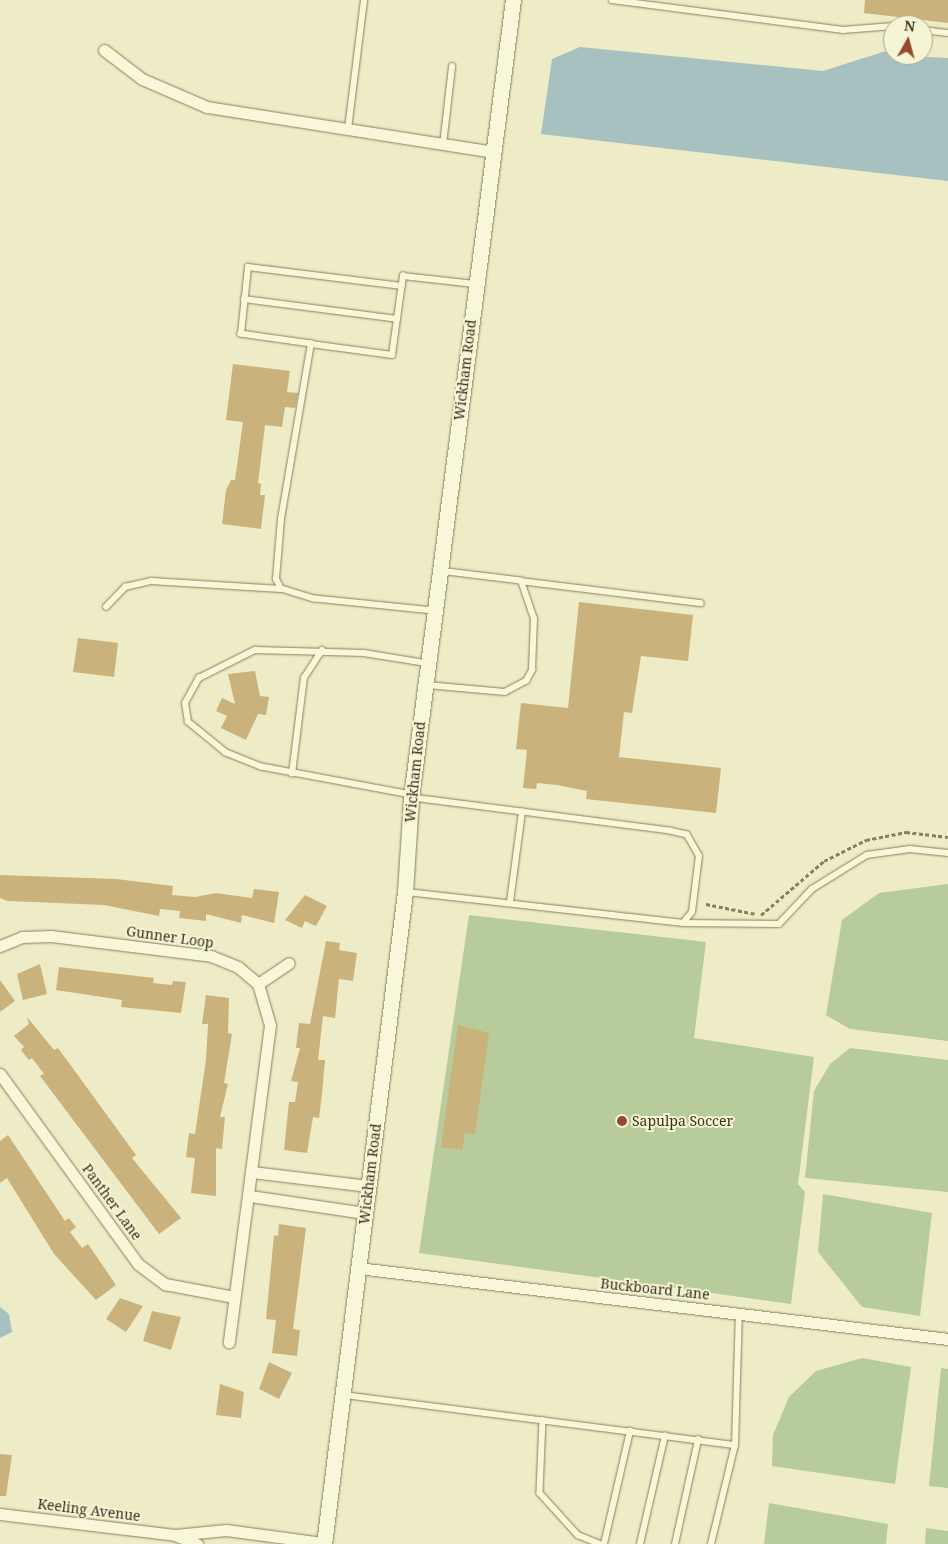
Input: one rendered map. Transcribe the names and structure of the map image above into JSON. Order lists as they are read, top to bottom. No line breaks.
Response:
{"streets":{"street":["Wickham Road","Gunner Loop","Panther Lane","Buckboard Lane","Keeling Avenue"]},"crossings":[["Wickham Road","Buckboard Lane"],["Wickham Road","Keeling Avenue"]],"places":["Sapulpa Soccer"],"north":"top"}
